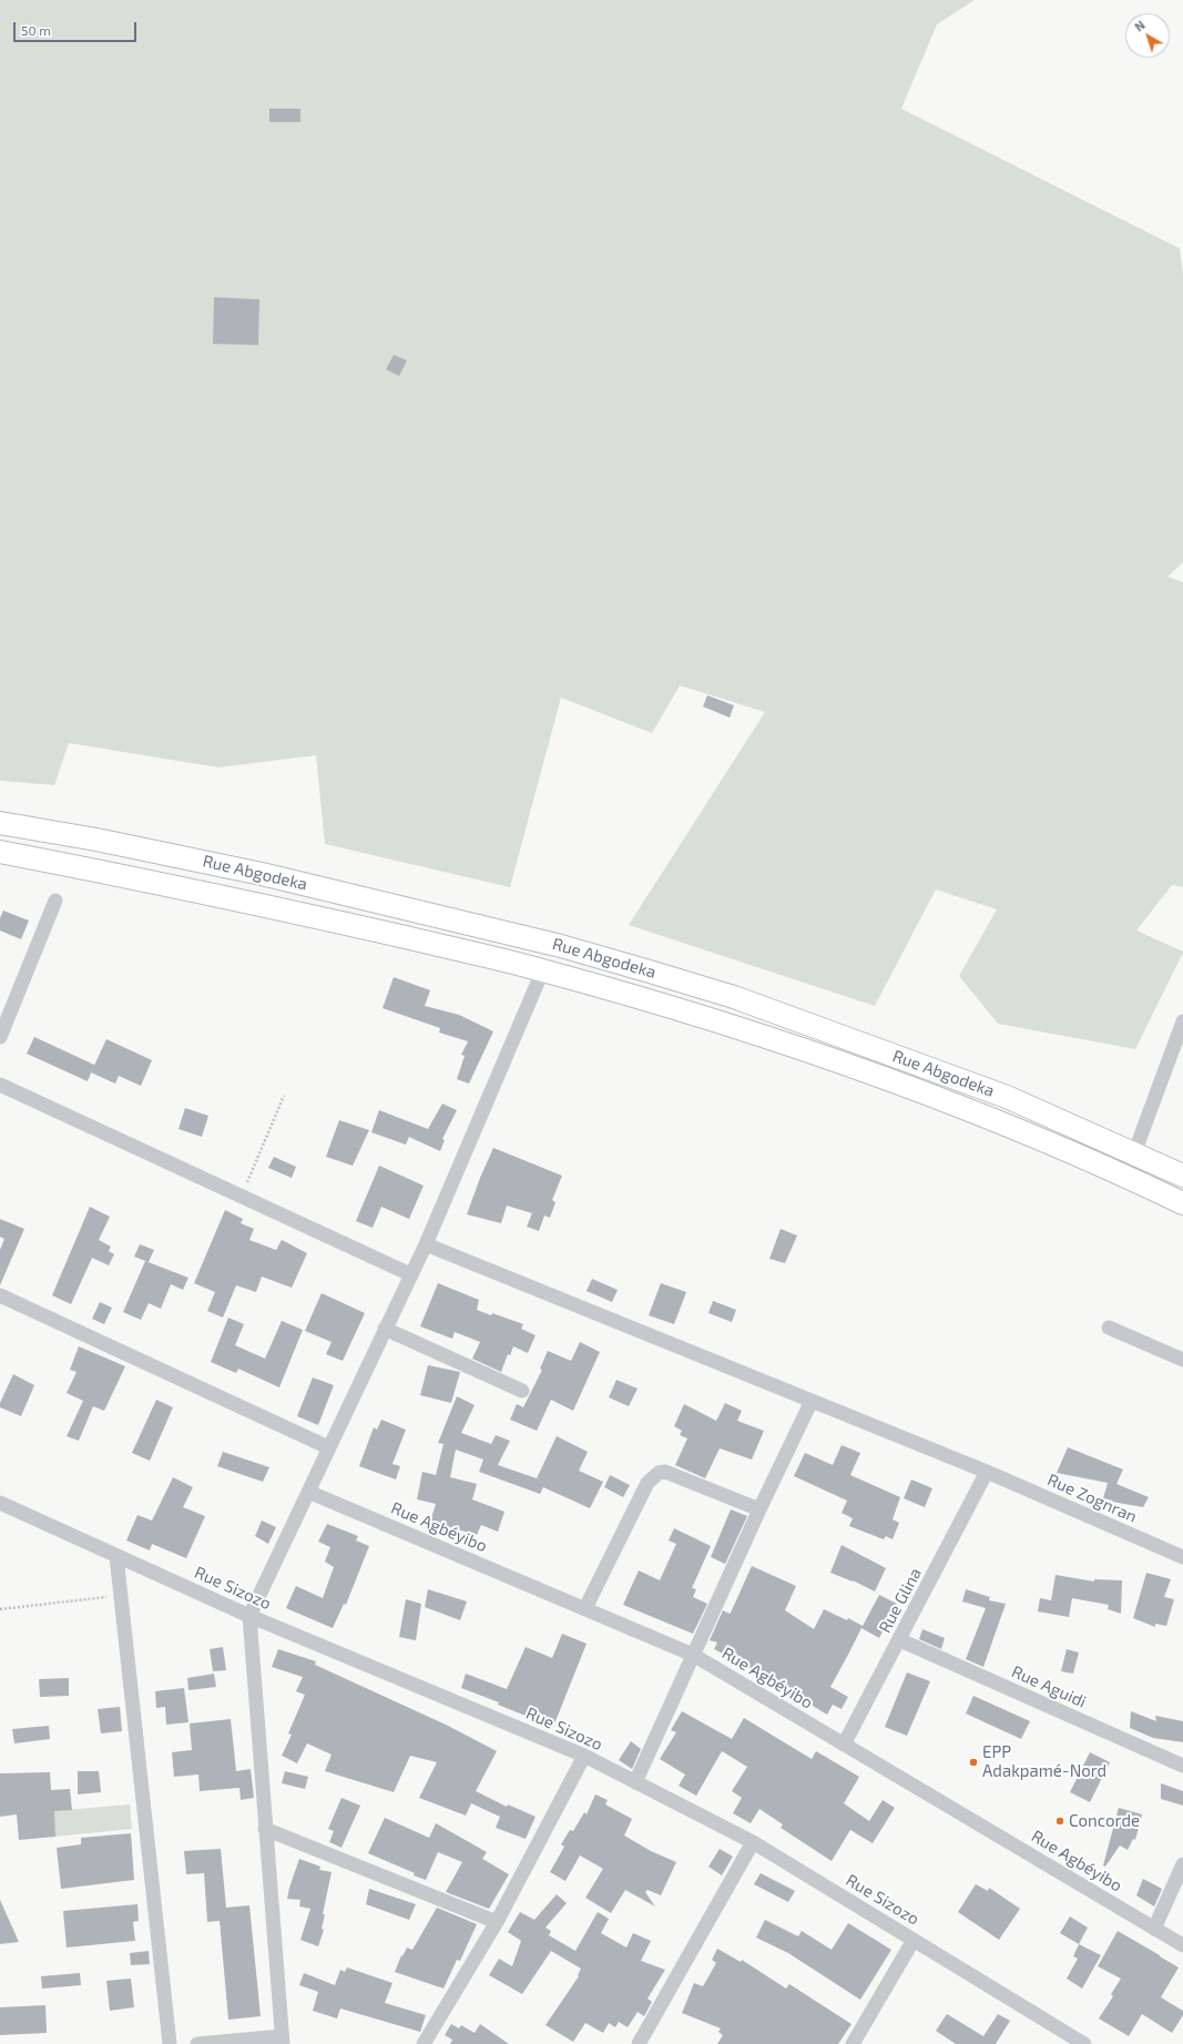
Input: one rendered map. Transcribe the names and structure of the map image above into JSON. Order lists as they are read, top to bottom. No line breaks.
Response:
{"streets":{"main road":["Rue Abgodeka"],"street":["Rue Zognran","Rue Agbéyibo","Rue Sizozo","Rue Glina","Rue Aguidi"]},"crossings":[["Rue Zognran","Rue Glina"],["Rue Agbéyibo","Rue Glina"],["Rue Glina","Rue Aguidi"]],"places":["EPP Adakpamé-Nord","Concorde"],"scale_bar":"50 m","north":"top left"}
